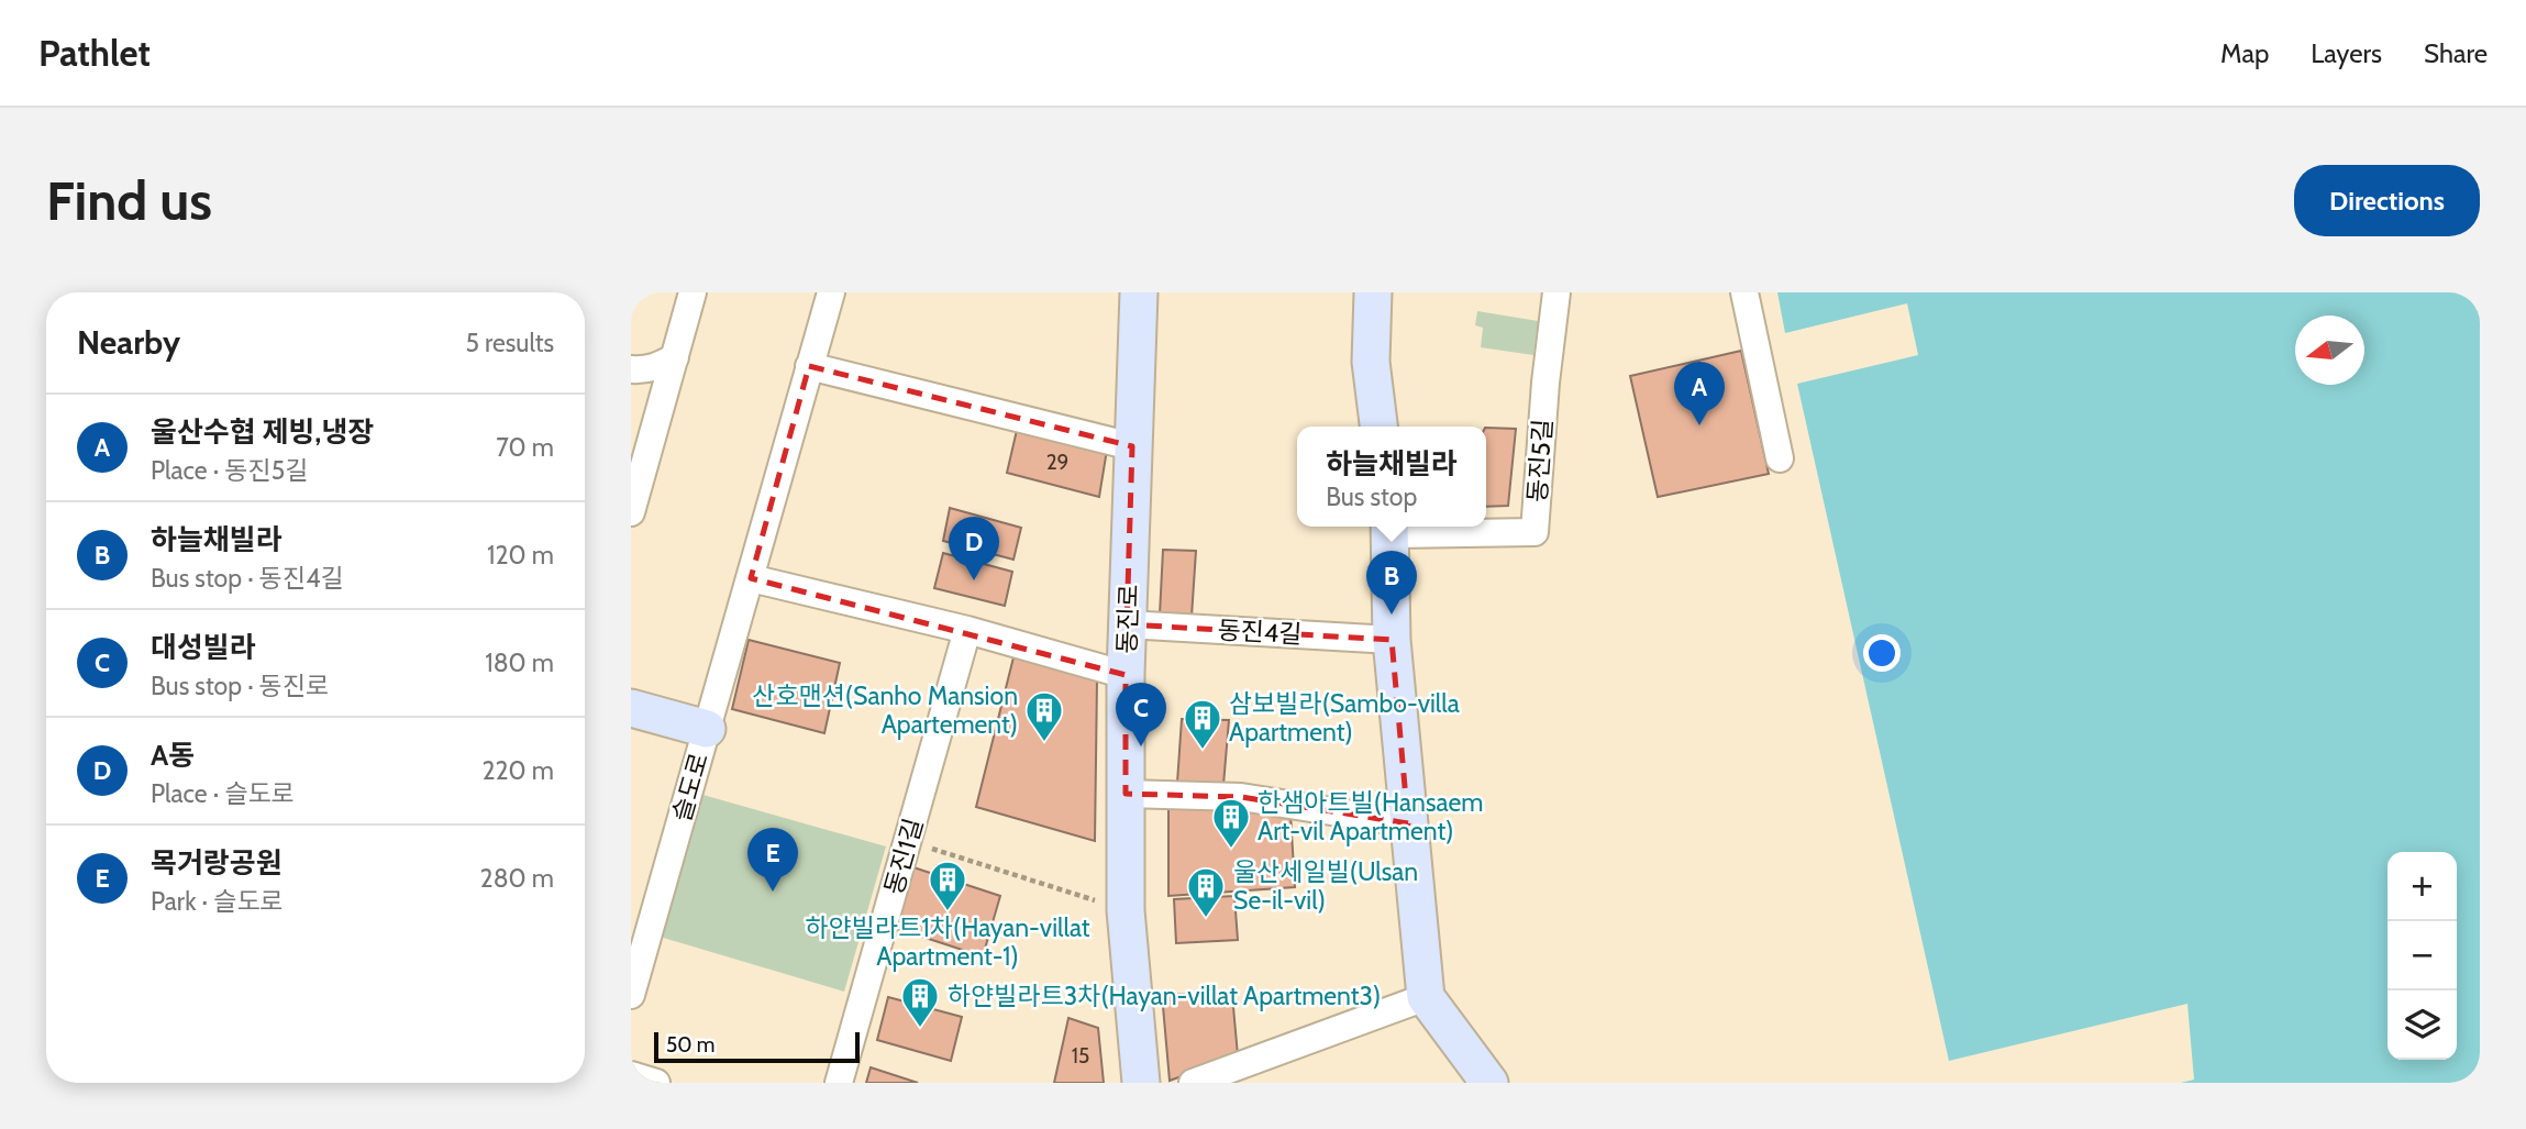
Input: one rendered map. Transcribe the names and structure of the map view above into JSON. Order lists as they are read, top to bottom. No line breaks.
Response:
{"streets":{"street":["동진5길","동진로","동진4길","슬도로","동진1길"]},"crossings":[["동진로","동진4길"]],"places":{"building":["산호맨션(Sanho Mansion Apartement)","삼보빌라(Sambo-villa Apartment)","한샘아트빌(Hansaem Art-vil Apartment)","하얀빌라트1차(Hayan-villat Apartment-1)","울산세일빌(Ulsan Se-il-vil)","하얀빌라트3차(Hayan-villat Apartment3)"]},"house_numbers":["29","15"],"scale_bar":"50 m","north":"left","page":{"header":"Pathlet","nav":["Map","Layers","Share"],"buttons":"Directions","title":"Find us","heading":["Nearby","5 results"],"pins":["A","D","B","C","E"],"list":[{"mark":"A","name":"울산수협 제빙,냉장","note":"Place · 동진5길","value":"70 m"},{"mark":"B","name":"하늘채빌라","note":"Bus stop · 동진4길","value":"120 m"},{"mark":"C","name":"대성빌라","note":"Bus stop · 동진로","value":"180 m"},{"mark":"D","name":"A동","note":"Place · 슬도로","value":"220 m"},{"mark":"E","name":"목거랑공원","note":"Park · 슬도로","value":"280 m"}],"popup":["하늘채빌라","Bus stop"],"map_buttons":["+","−"],"scale":"50 m"}}
